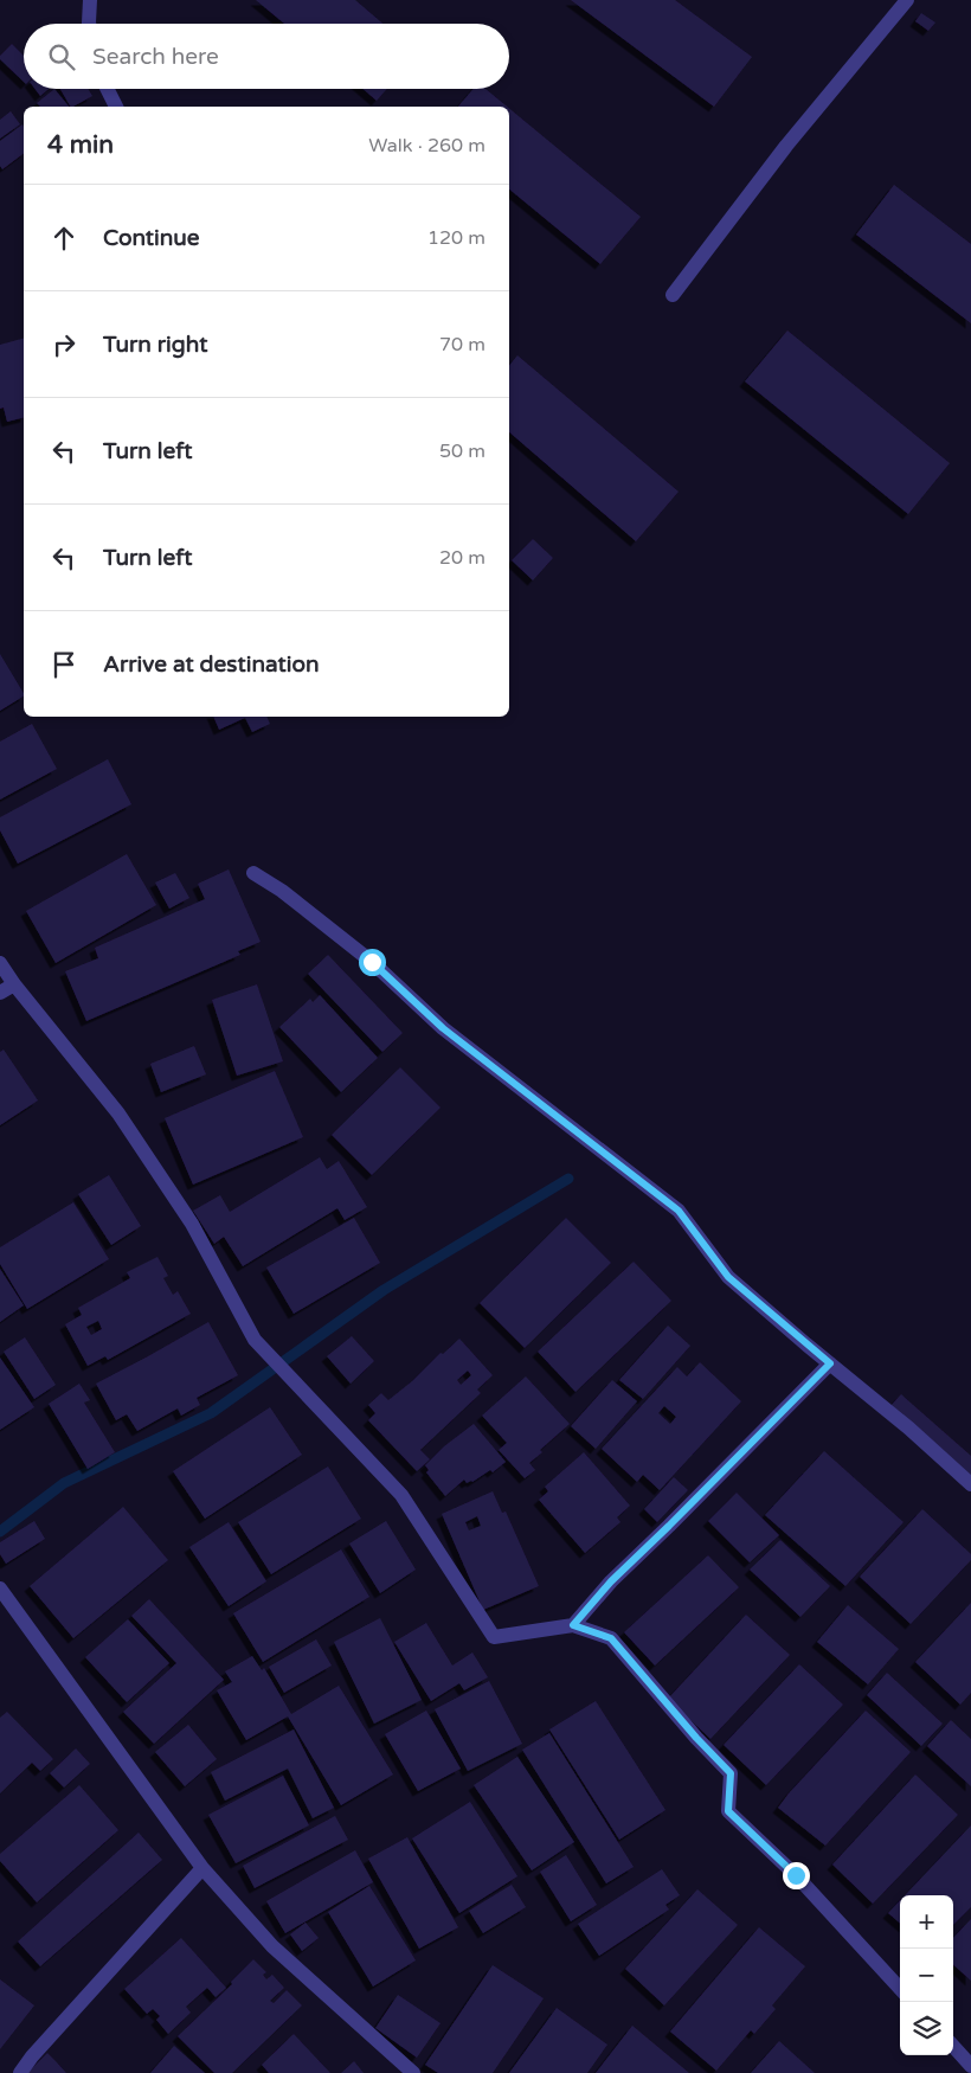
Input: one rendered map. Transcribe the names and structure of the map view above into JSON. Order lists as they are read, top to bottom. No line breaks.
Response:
{"page":{"search":"Search here","heading":["4 min","Walk · 260 m"],"list":[["Continue","120 m"],["Turn right","70 m"],["Turn left","50 m"],["Turn left","20 m"],"Arrive at destination"],"map_buttons":["+","−"]}}
